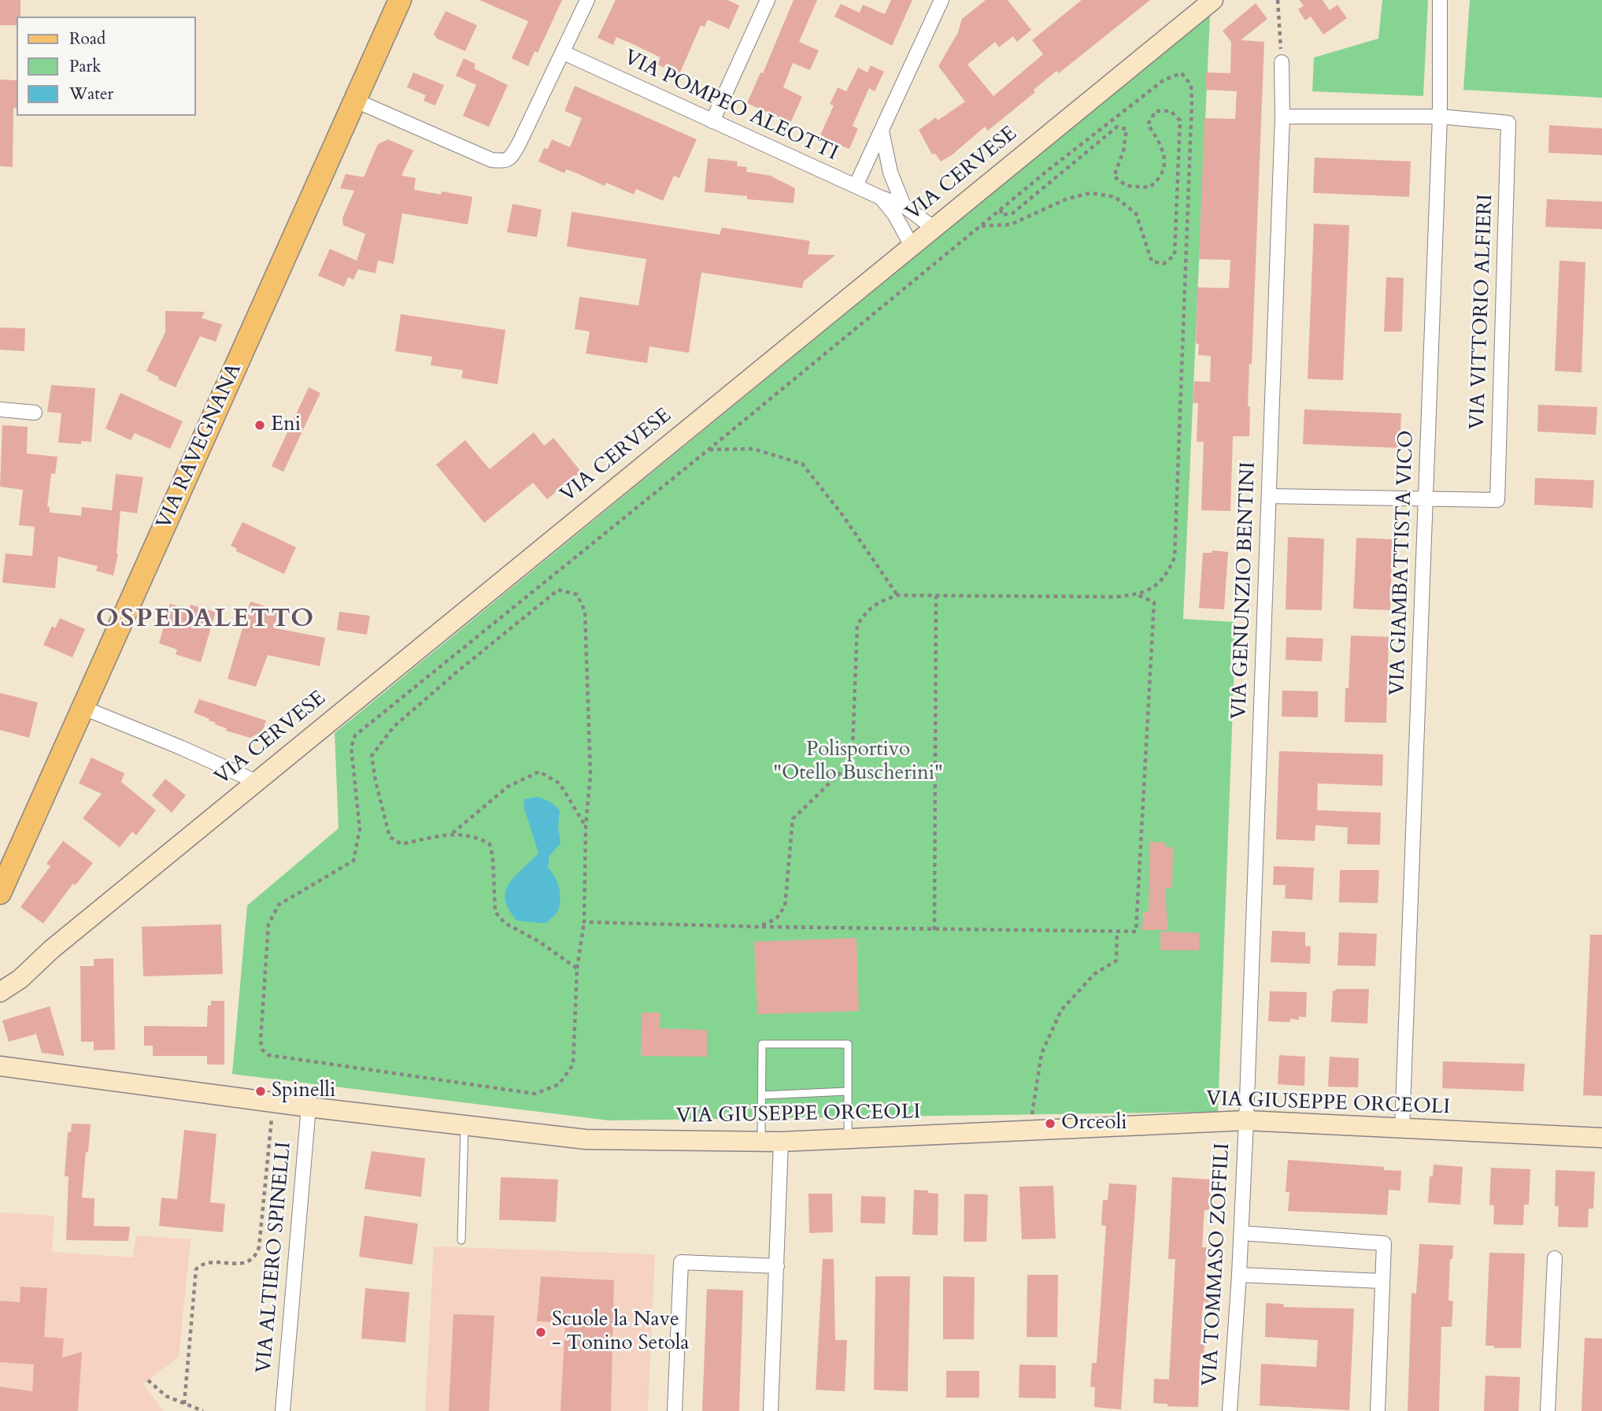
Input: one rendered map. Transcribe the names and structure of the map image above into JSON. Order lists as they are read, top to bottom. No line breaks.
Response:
{"streets":{"main road":["VIA CERVESE","VIA RAVEGNANA","VIA GIUSEPPE ORCEOLI"],"street":["VIA POMPEO ALEOTTI","VIA VITTORIO ALFIERI","VIA GIAMBATTISTA VICO","VIA GENUNZIO BENTINI","VIA ALTIERO SPINELLI","VIA TOMMASO ZOFFILI"]},"crossings":[["VIA VITTORIO ALFIERI","VIA GIAMBATTISTA VICO"],["VIA GIAMBATTISTA VICO","VIA GIUSEPPE ORCEOLI"],["VIA GENUNZIO BENTINI","VIA GIUSEPPE ORCEOLI"],["VIA GENUNZIO BENTINI","VIA TOMMASO ZOFFILI"],["VIA GIUSEPPE ORCEOLI","VIA ALTIERO SPINELLI"],["VIA GIUSEPPE ORCEOLI","VIA TOMMASO ZOFFILI"]],"districts":["OSPEDALETTO"],"parks":["Polisportivo \"Otello Buscherini\""],"places":["Eni","Spinelli","Orceoli","Scuole la Nave - Tonino Setola"],"legend":["Road","Park","Water"]}
